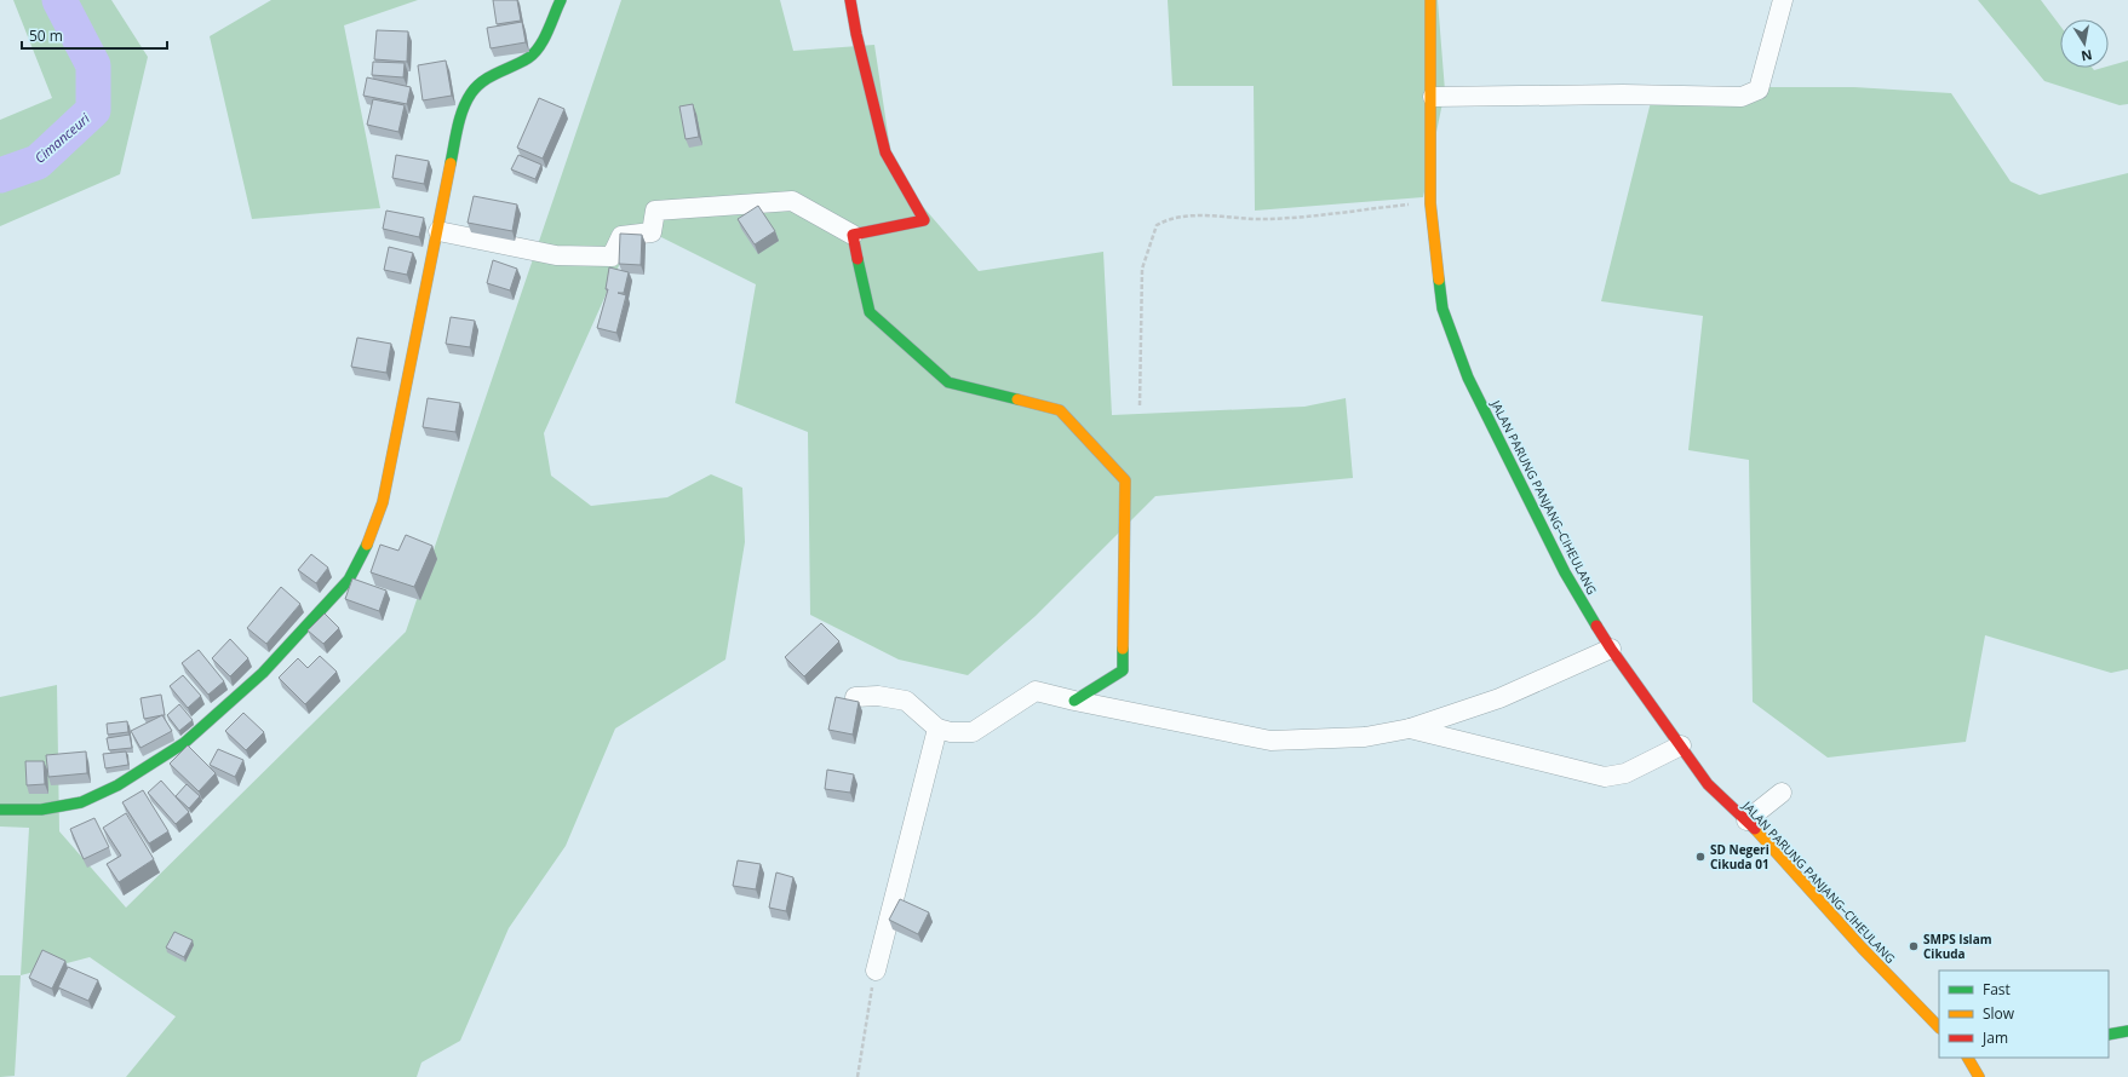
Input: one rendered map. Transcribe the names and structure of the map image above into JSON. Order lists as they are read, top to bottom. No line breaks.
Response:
{"streets":{"street":["JALAN PARUNG PANJANG–CIHEULANG"]},"water":["Cimanceuri"],"places":["SD Negeri Cikuda 01","SMPS Islam Cikuda"],"legend":["Fast","Slow","Jam"],"scale_bar":"50 m","north":"bottom"}
